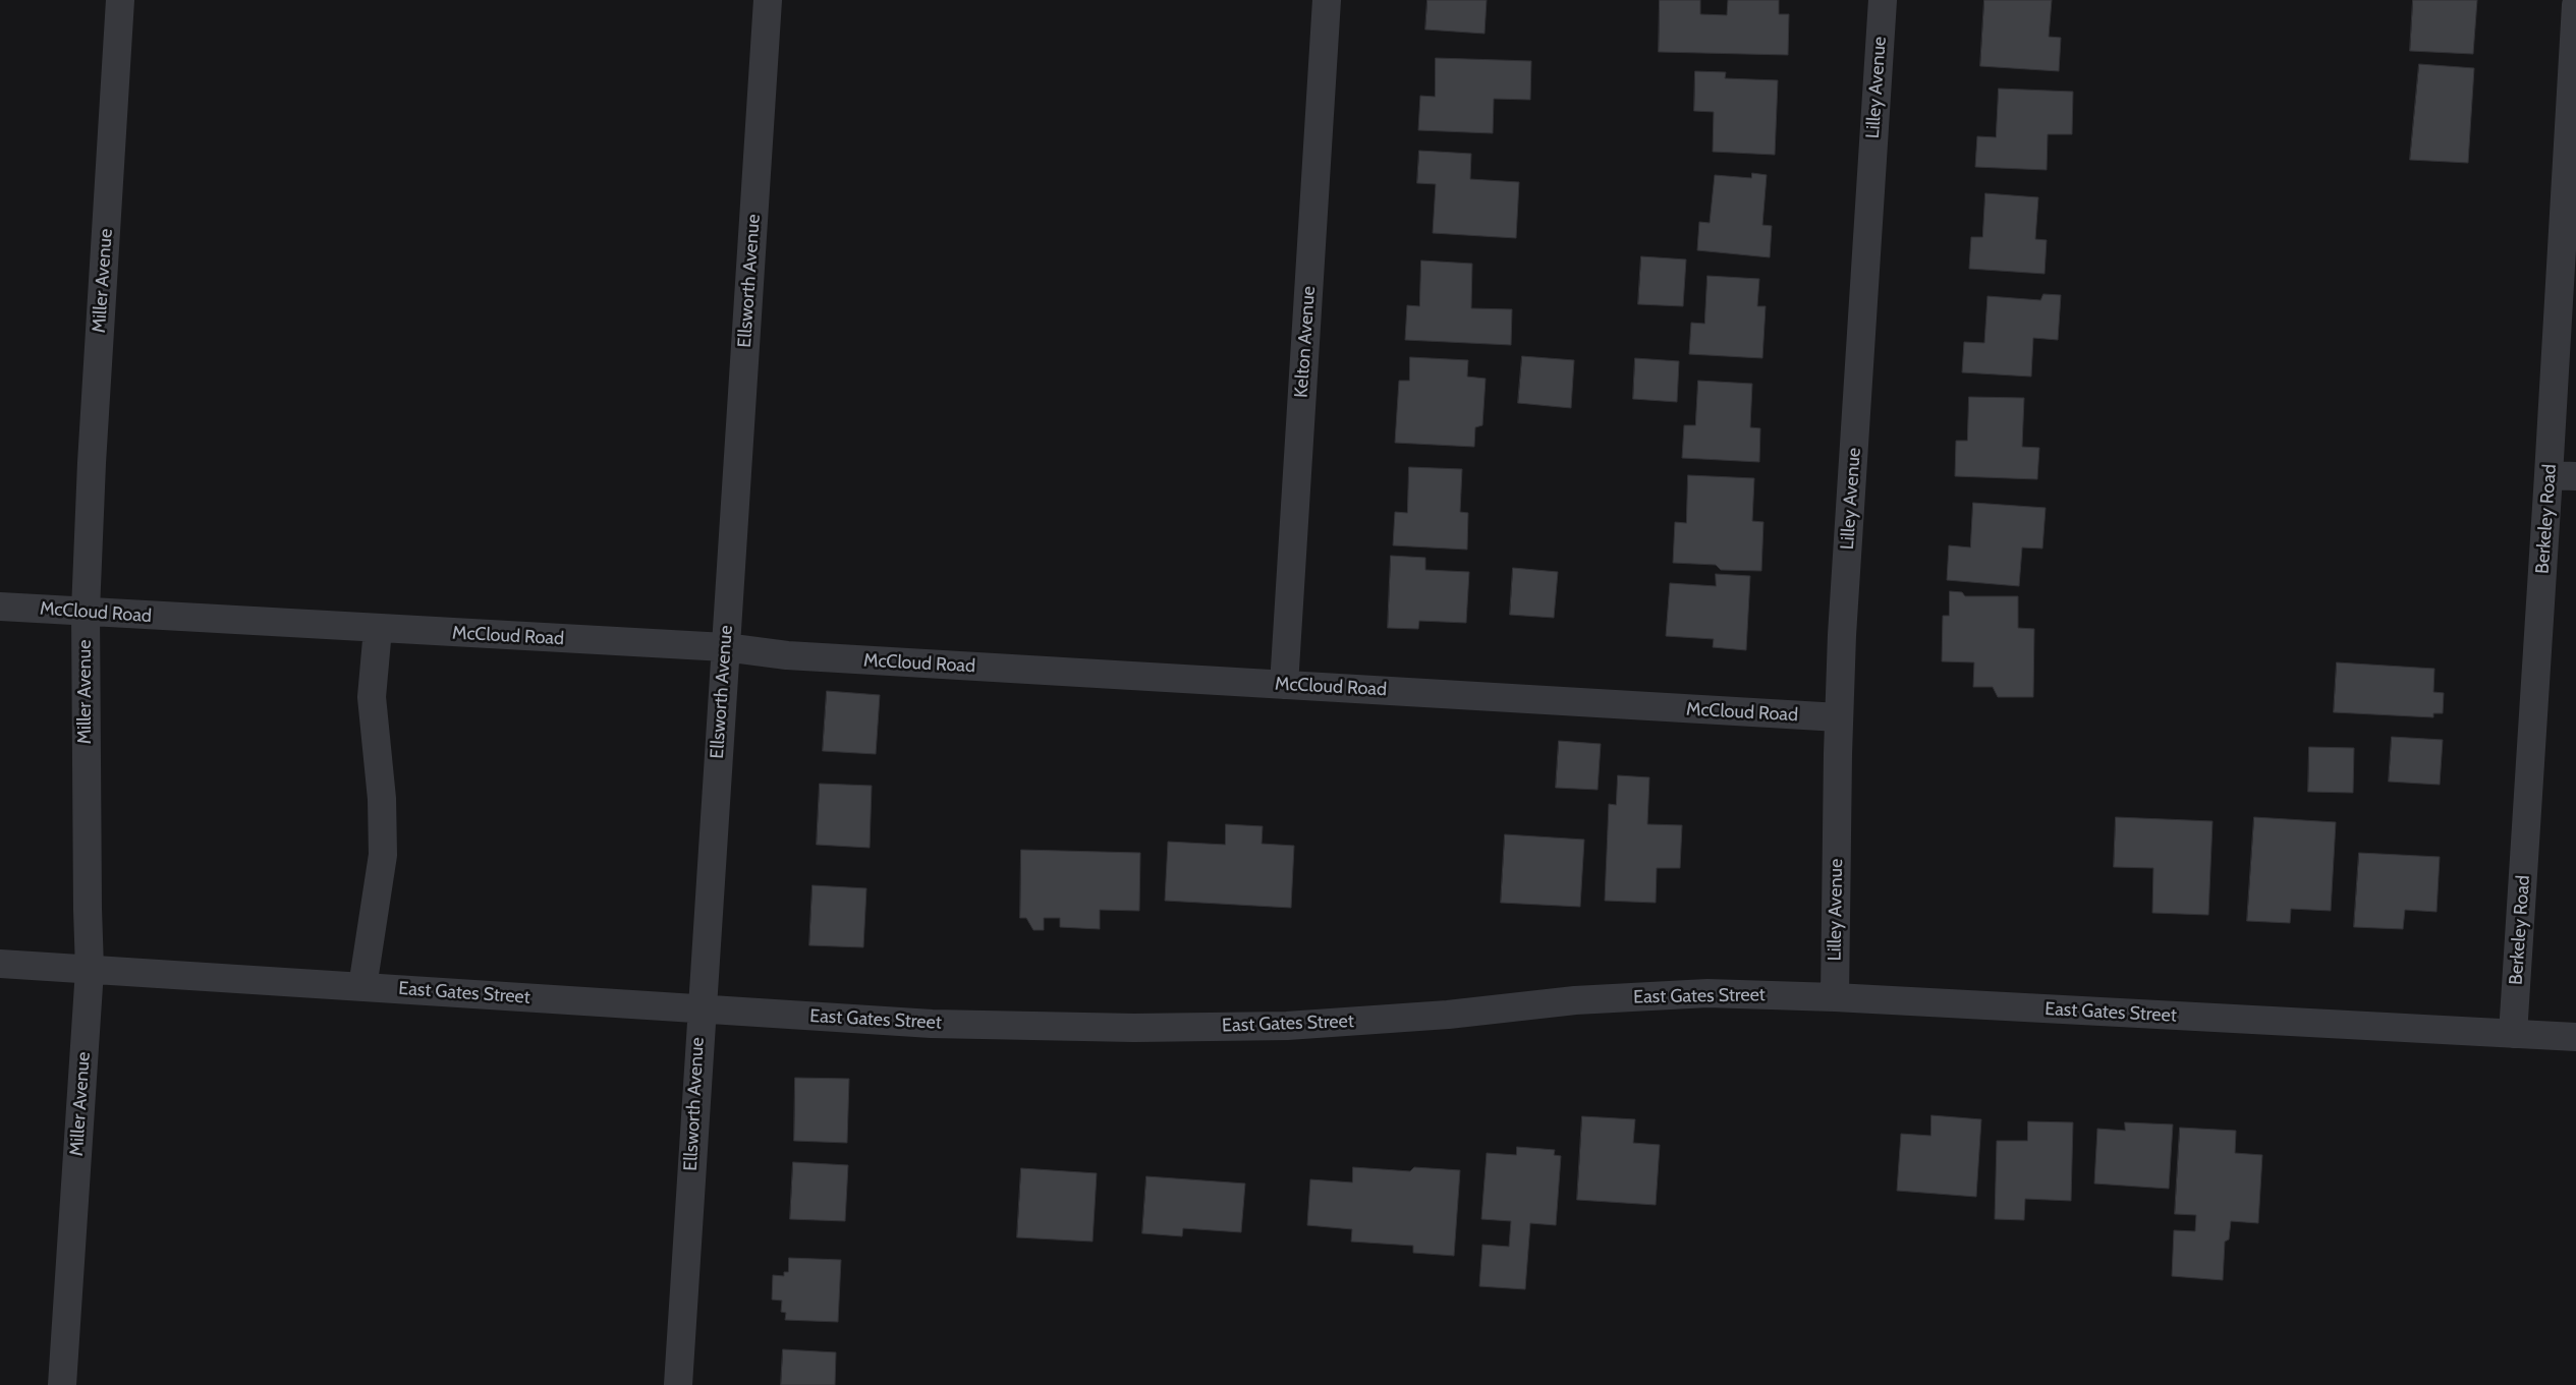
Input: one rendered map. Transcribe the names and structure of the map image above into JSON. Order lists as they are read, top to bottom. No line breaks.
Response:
{"streets":{"street":["Lilley Avenue","Miller Avenue","Ellsworth Avenue","Kelton Avenue","Berkeley Road","McCloud Road","East Gates Street"]},"crossings":[["Lilley Avenue","McCloud Road"],["Lilley Avenue","East Gates Street"],["Miller Avenue","McCloud Road"],["Miller Avenue","East Gates Street"],["Ellsworth Avenue","McCloud Road"],["Ellsworth Avenue","East Gates Street"],["Kelton Avenue","McCloud Road"],["Berkeley Road","East Gates Street"]]}
